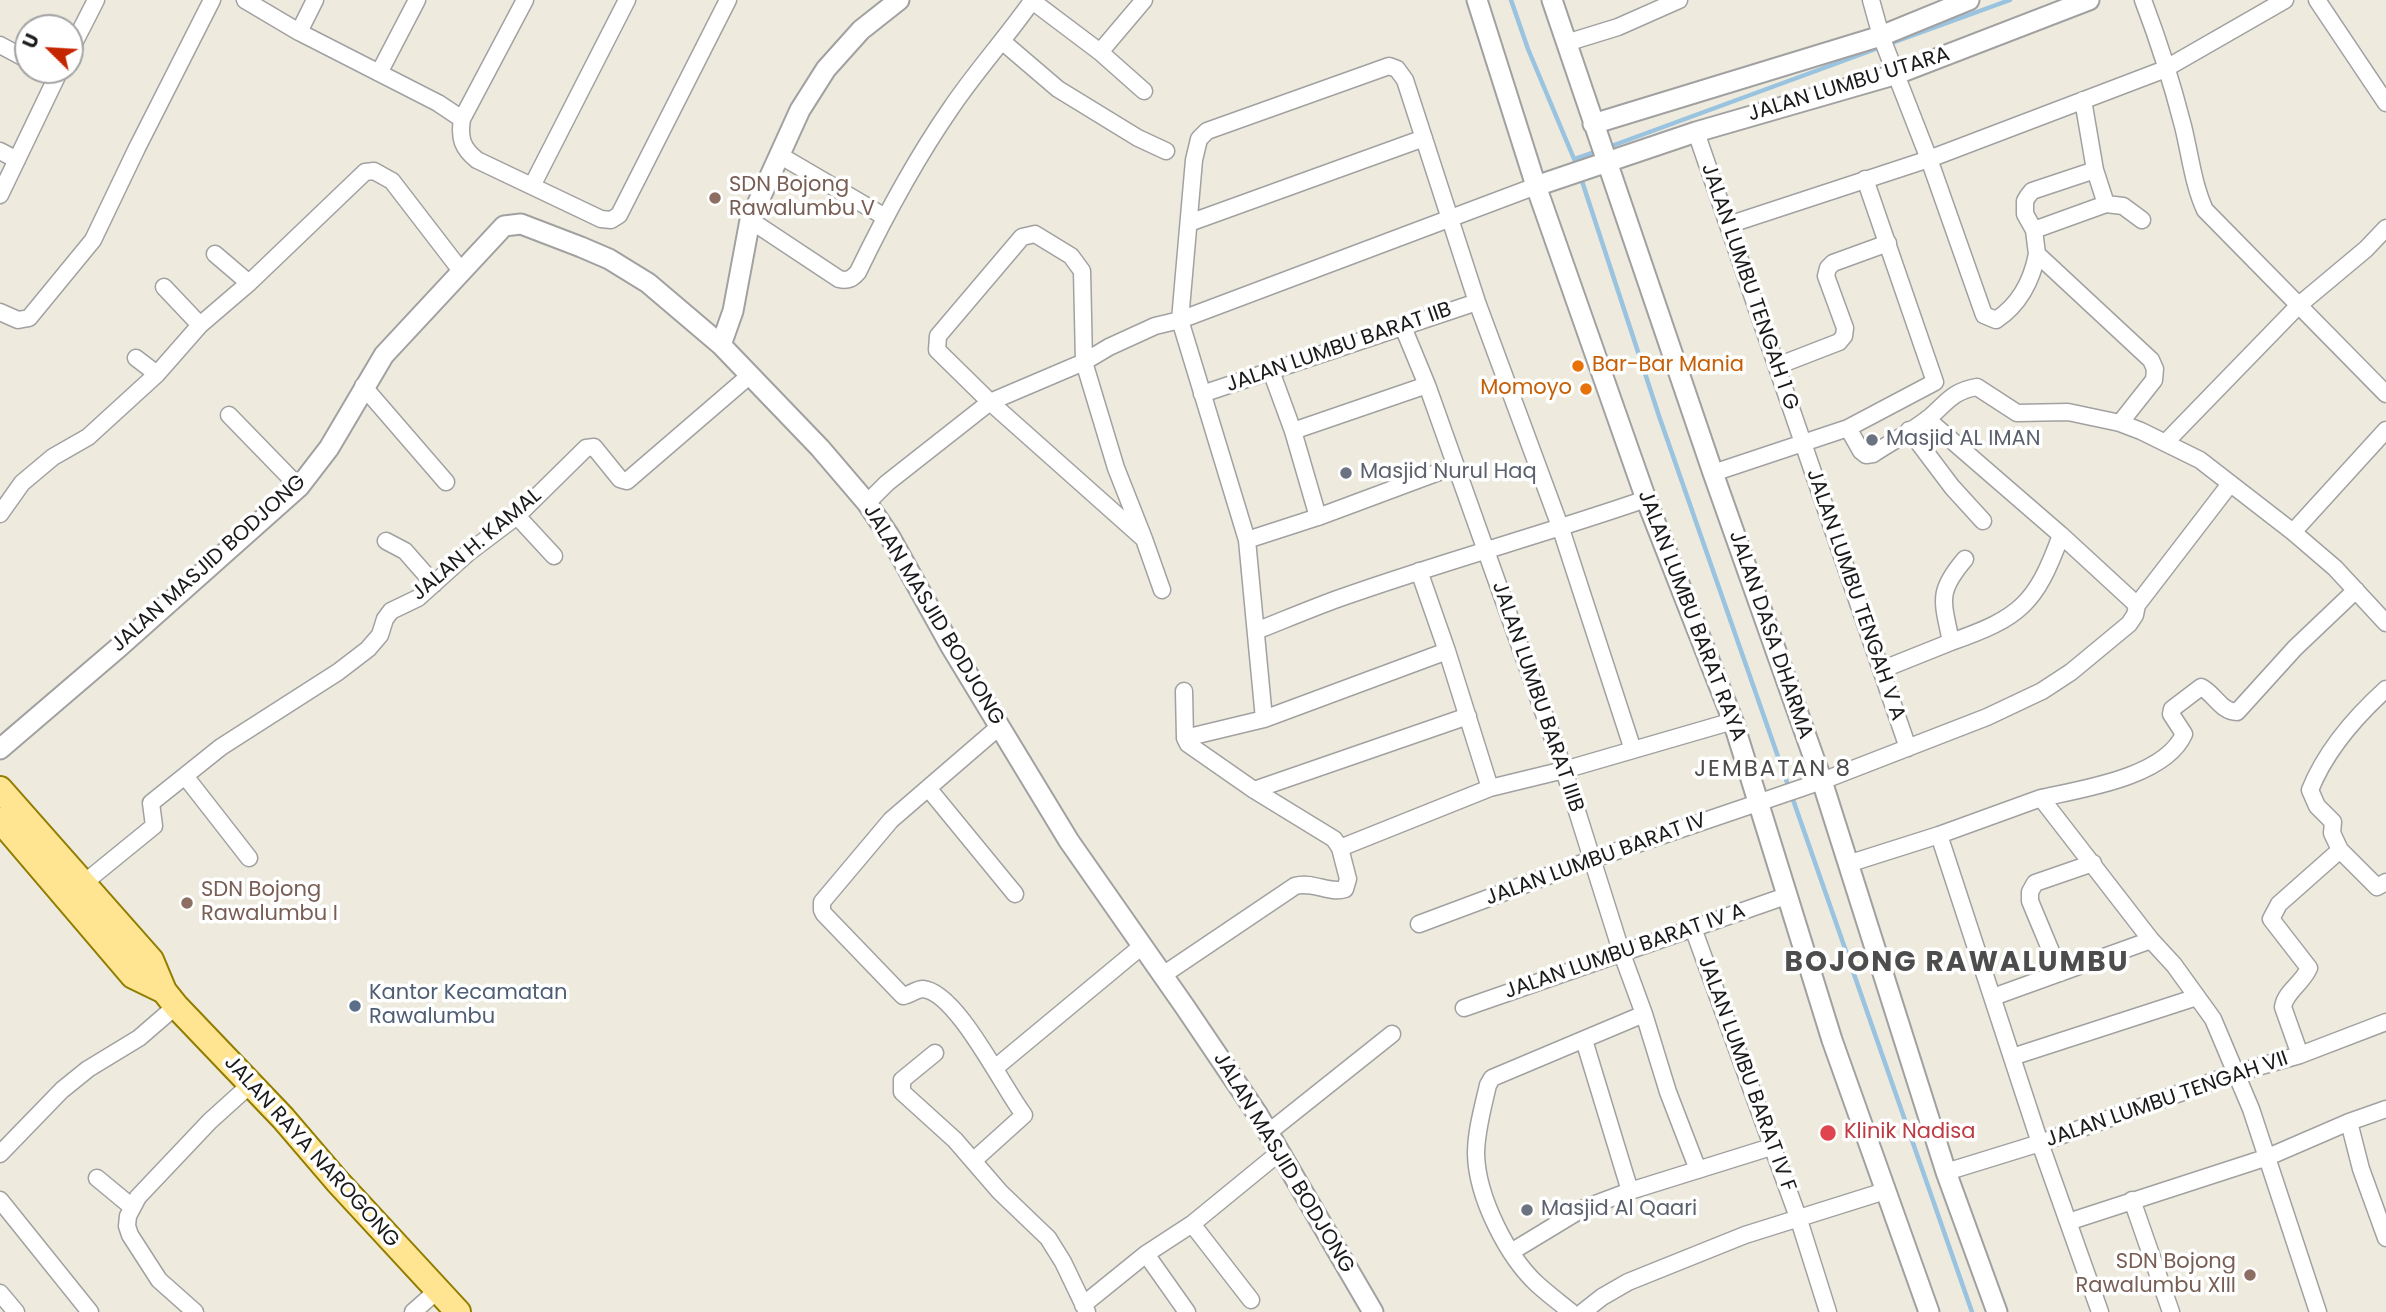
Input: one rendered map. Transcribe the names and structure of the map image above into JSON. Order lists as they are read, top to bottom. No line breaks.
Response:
{"streets":{"main road":["JALAN RAYA NAROGONG"],"street":["JALAN LUMBU UTARA","JALAN LUMBU TENGAH 1 G","JALAN LUMBU BARAT IIB","JALAN H. KAMAL","JALAN MASJID BODJONG","JALAN LUMBU TENGAH V A","JALAN LUMBU BARAT RAYA","JALAN DASA DHARMA","JALAN LUMBU BARAT IIIB","JALAN LUMBU BARAT IV","JALAN LUMBU BARAT IV A","JALAN LUMBU BARAT IV F","JALAN LUMBU TENGAH VII"]},"crossings":[["JALAN LUMBU UTARA","JALAN LUMBU TENGAH 1 G"],["JALAN LUMBU UTARA","JALAN DASA DHARMA"],["JALAN LUMBU TENGAH 1 G","JALAN LUMBU TENGAH V A"],["JALAN LUMBU BARAT IIB","JALAN LUMBU BARAT IIIB"],["JALAN H. KAMAL","JALAN MASJID BODJONG"],["JALAN H. KAMAL","JALAN RAYA NAROGONG"],["JALAN LUMBU TENGAH V A","JALAN LUMBU BARAT IV"],["JALAN LUMBU BARAT RAYA","JALAN LUMBU BARAT IV"],["JALAN LUMBU BARAT RAYA","JALAN LUMBU BARAT IV A"],["JALAN DASA DHARMA","JALAN LUMBU BARAT IV"],["JALAN DASA DHARMA","JALAN LUMBU TENGAH VII"],["JALAN LUMBU BARAT IIIB","JALAN LUMBU BARAT IV"],["JALAN LUMBU BARAT IIIB","JALAN LUMBU BARAT IV A"],["JALAN LUMBU BARAT IV A","JALAN LUMBU BARAT IV F"]],"districts":["JEMBATAN 8","BOJONG RAWALUMBU"],"places":["SDN Bojong Rawalumbu V","Bar-Bar Mania","Momoyo","Masjid AL IMAN","Masjid Nurul Haq","SDN Bojong Rawalumbu I","Kantor Kecamatan Rawalumbu","Klinik Nadisa","Masjid Al Qaari","SDN Bojong Rawalumbu XIII"],"north":"top left"}
